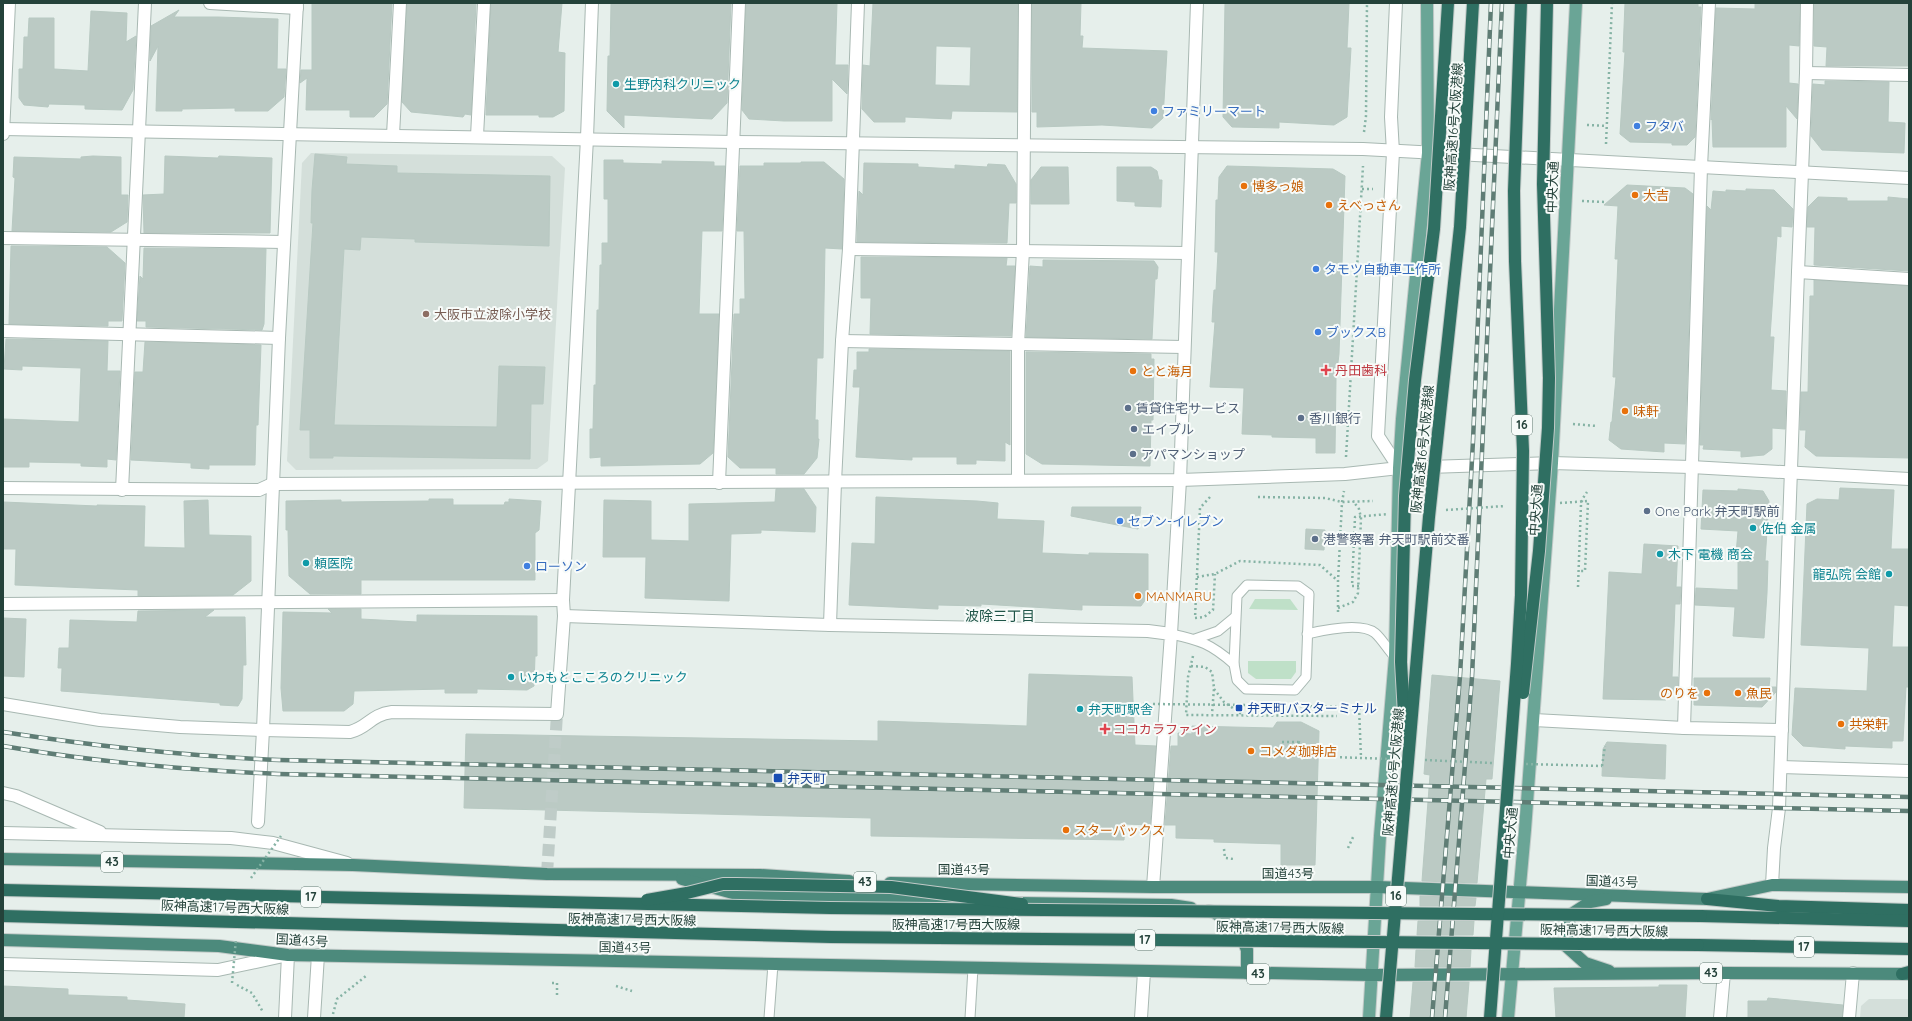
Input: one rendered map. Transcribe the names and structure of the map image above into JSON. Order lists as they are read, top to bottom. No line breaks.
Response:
{"streets":{"highway":["阪神高速16号大阪港線","16","43","国道43号","17","阪神高速17号西大阪線"],"main road":["中央大通"]},"crossings":[["中央大通","国道43号"],["17","阪神高速17号西大阪線"]],"districts":["波除三丁目"],"places":{"other":["生野内科クリニック","ファミリーマート","フタバ","博多っ娘","大吉","えべっさん","タモツ自動車工作所","大阪市立波除小学校","ブックスB","とと海月","賃貸住宅サービス","味軒","香川銀行","エイブル","アパマンショップ","One Park 弁天町駅前","セブン-イレブン","佐伯 金属","港警察署 弁天町駅前交番","木下 電機 商会","頼医院","ローソン","龍弘院 会館","MANMARU","いわもとこころのクリニック","のりを","魚民","弁天町駅舎","共栄軒","コメダ珈琲店","スターバックス"],"health":["丹田歯科","ココカラファイン"],"transit":["弁天町バスターミナル","弁天町"]}}
